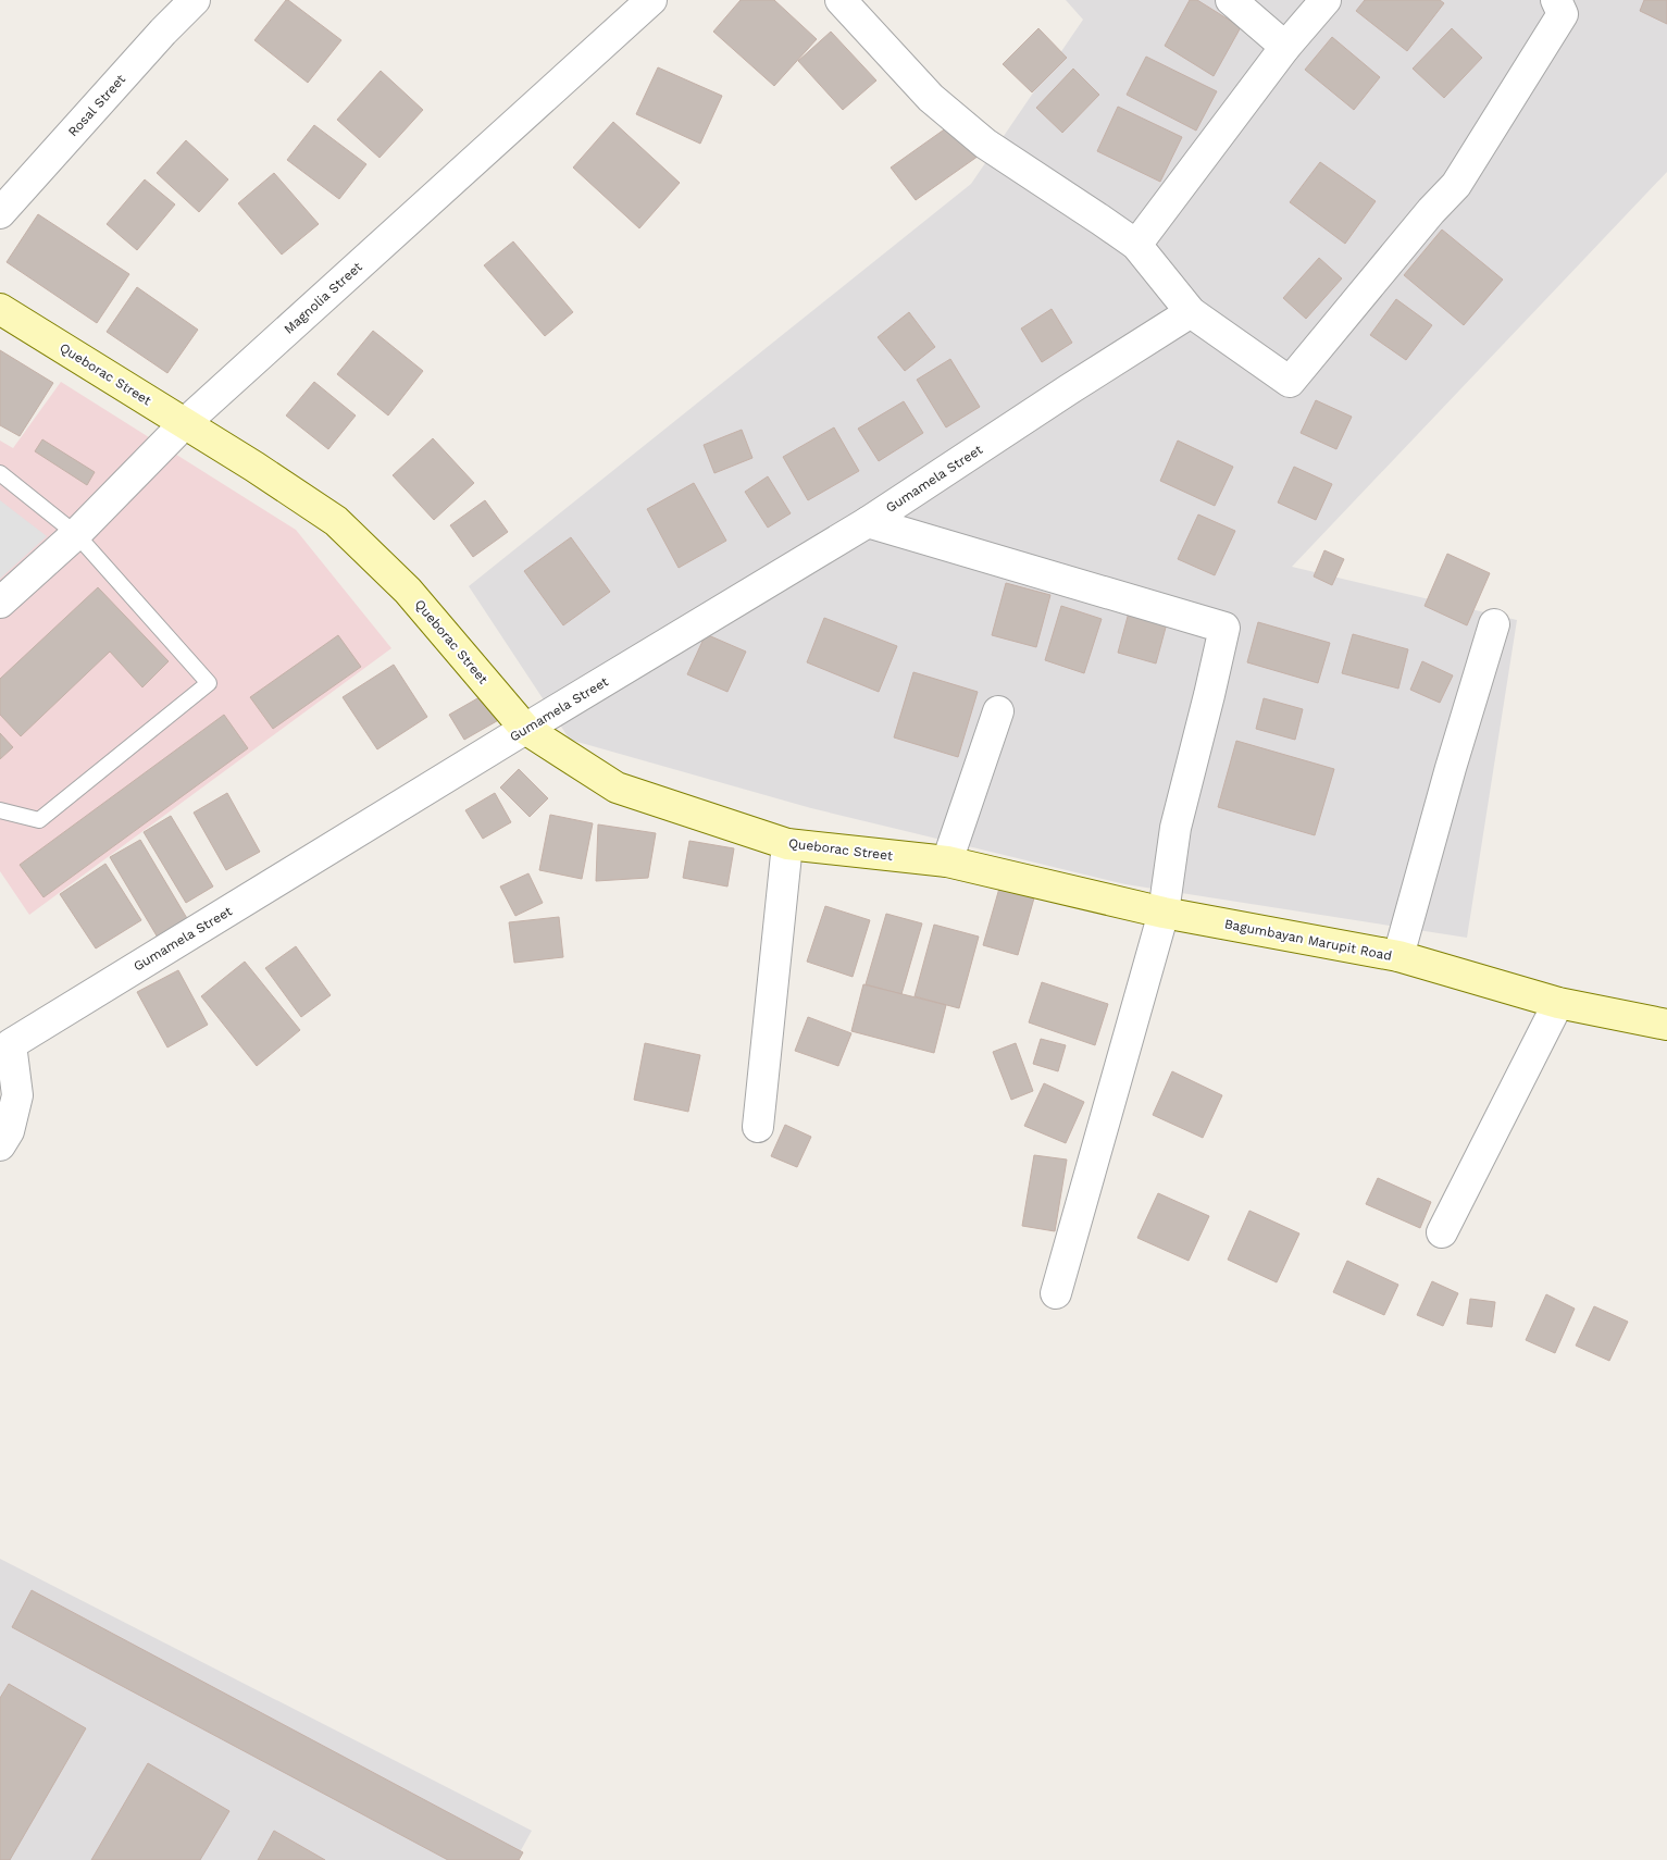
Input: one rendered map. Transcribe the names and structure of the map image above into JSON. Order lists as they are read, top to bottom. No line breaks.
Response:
{"streets":{"street":["Rosal Street","Magnolia Street","Queborac Street","Gumamela Street","Bagumbayan Marupit Road"]},"crossings":[["Magnolia Street","Queborac Street"],["Queborac Street","Gumamela Street"],["Queborac Street","Bagumbayan Marupit Road"]]}
